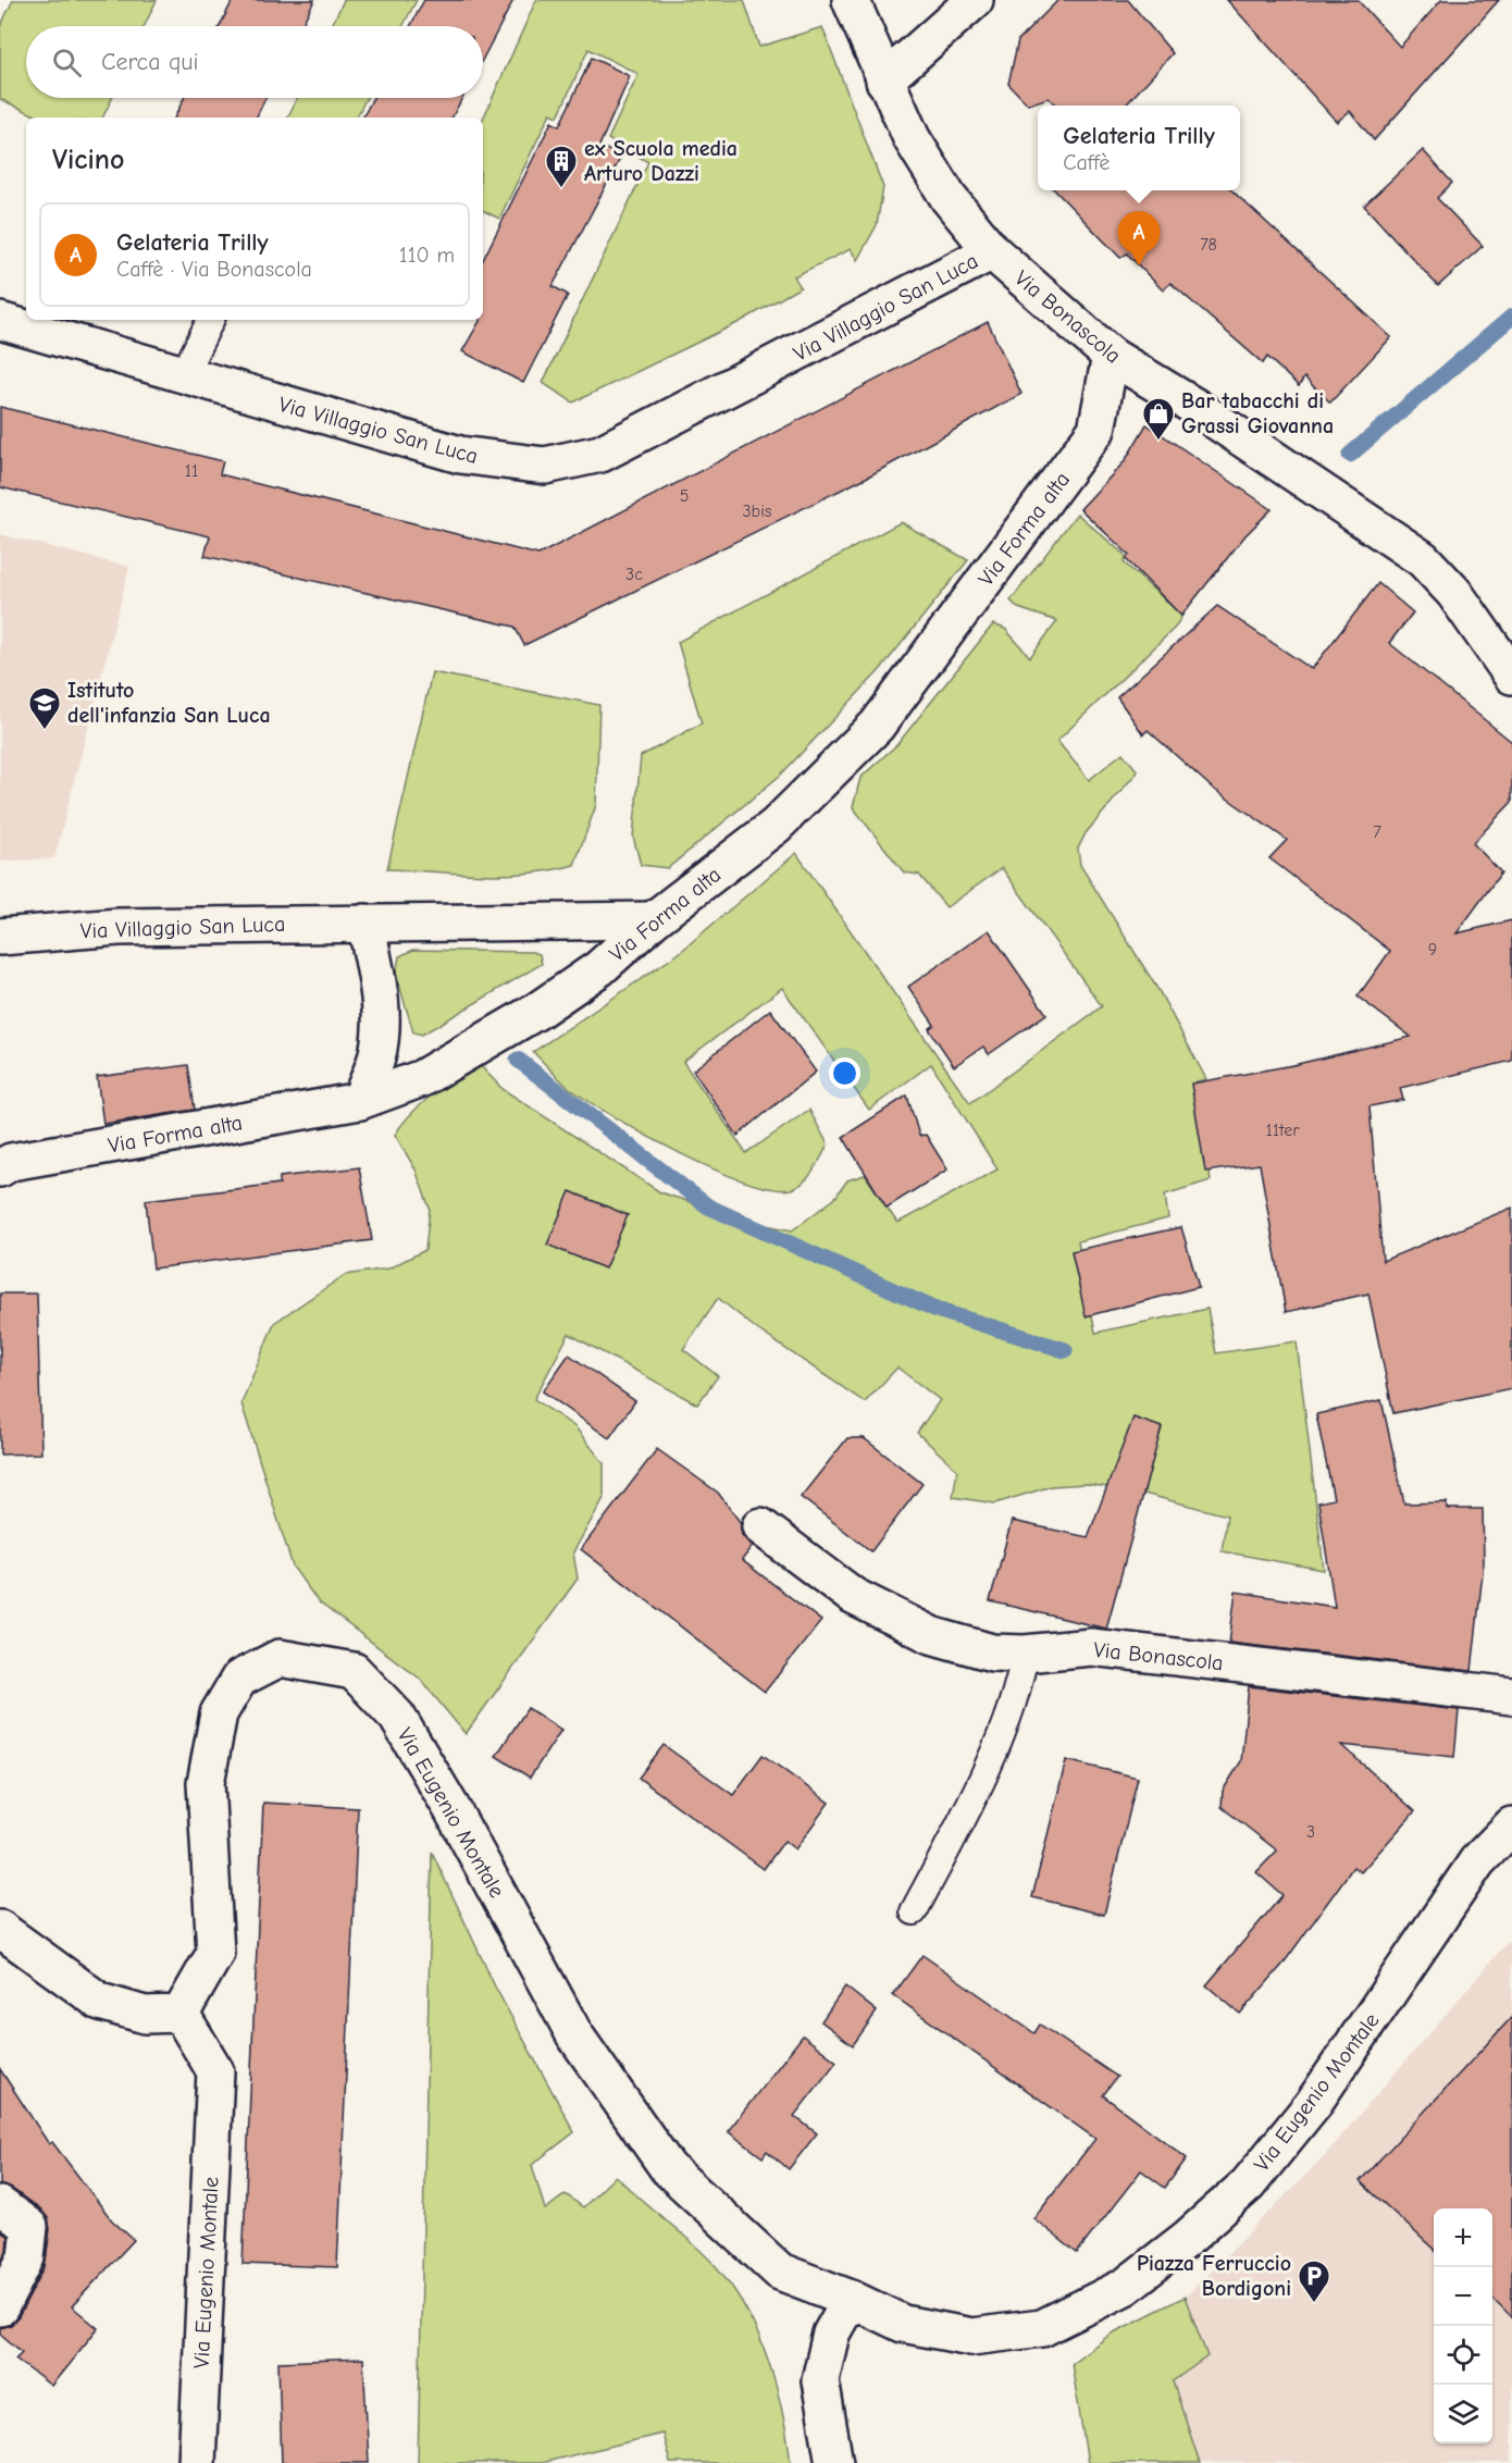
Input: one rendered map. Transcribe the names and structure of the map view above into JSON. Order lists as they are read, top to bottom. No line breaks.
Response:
{"streets":{"street":["Via Villaggio San Luca","Via Bonascola","Via Forma alta","Via Eugenio Montale"]},"crossings":[["Via Villaggio San Luca","Via Bonascola"],["Via Villaggio San Luca","Via Forma alta"],["Via Bonascola","Via Forma alta"]],"places":{"building":["ex Scuola media Arturo Dazzi"],"shop":["Bar tabacchi di Grassi Giovanna"],"school or university":["Istituto dell'infanzia San Luca"],"parking":["Piazza Ferruccio Bordigoni"]},"house_numbers":["78","11","5","3bis","3c","7","9","11ter","3"],"page":{"search":"Cerca qui","popup":["Gelateria Trilly","Caffè"],"heading":"Vicino","list":[{"mark":"A","name":"Gelateria Trilly","note":"Caffè · Via Bonascola","value":"110 m"}],"pins":"A","map_buttons":["+","−"]}}
